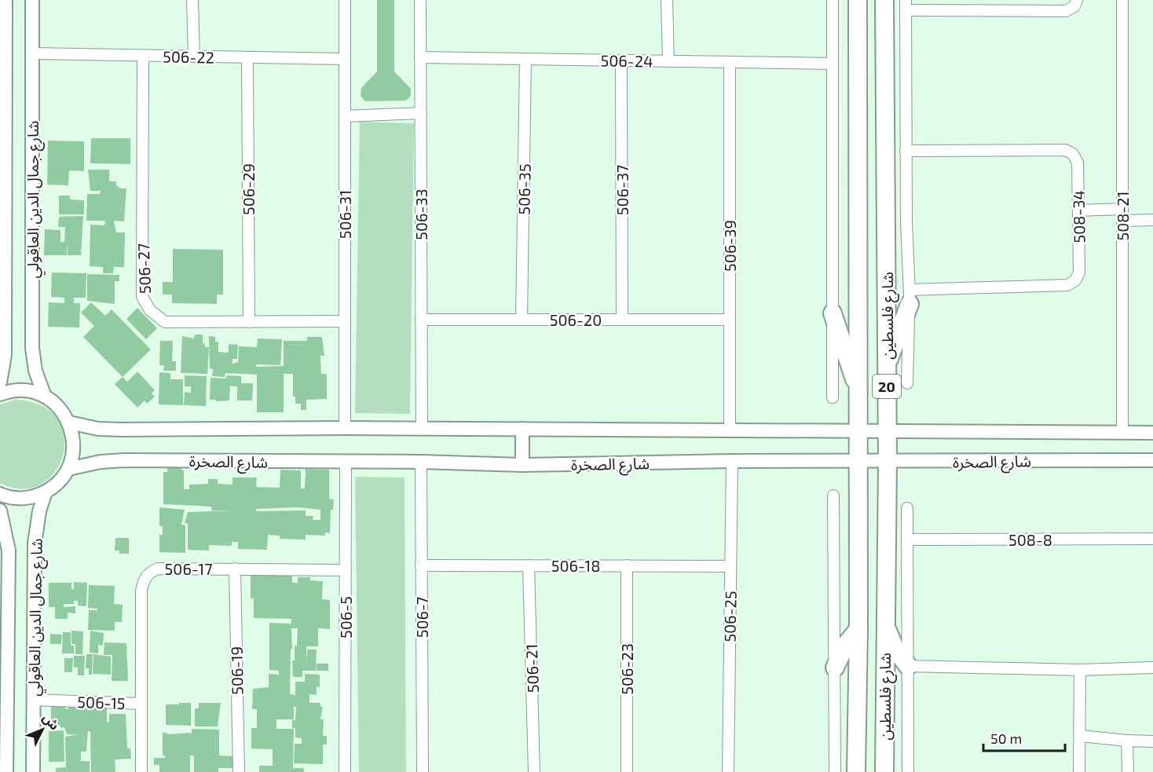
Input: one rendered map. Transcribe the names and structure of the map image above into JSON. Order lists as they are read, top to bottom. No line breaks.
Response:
{"streets":{"main road":["شارع فلسطين","20"],"street":["506-22","506-24","506-29","506-35","506-37","شارع جمال الدين العاقولي","506-31","506-33","508-21","508-34","506-39","506-27","506-20","شارع الصخرة","508-8","506-18","506-17","506-25","506-5","506-7","506-21","506-23","506-19","506-15"]},"crossings":[["506-22","506-29"],["506-22","شارع جمال الدين العاقولي"],["506-22","506-31"],["506-22","506-27"],["506-24","506-35"],["506-24","506-37"],["506-24","506-33"],["506-24","506-39"],["506-29","506-27"],["506-35","506-20"],["506-37","506-20"],["شارع جمال الدين العاقولي","506-15"],["506-31","506-27"],["506-31","شارع الصخرة"],["506-33","506-20"],["506-33","شارع الصخرة"],["508-21","شارع الصخرة"],["506-39","506-20"],["506-39","شارع الصخرة"],["شارع فلسطين","شارع الصخرة"],["شارع الصخرة","506-25"],["شارع الصخرة","506-5"],["شارع الصخرة","506-7"],["506-18","506-25"],["506-18","506-7"],["506-18","506-21"],["506-18","506-23"],["506-17","506-5"],["506-17","506-19"],["506-17","506-15"]],"scale_bar":"50 m","north":"top right"}
